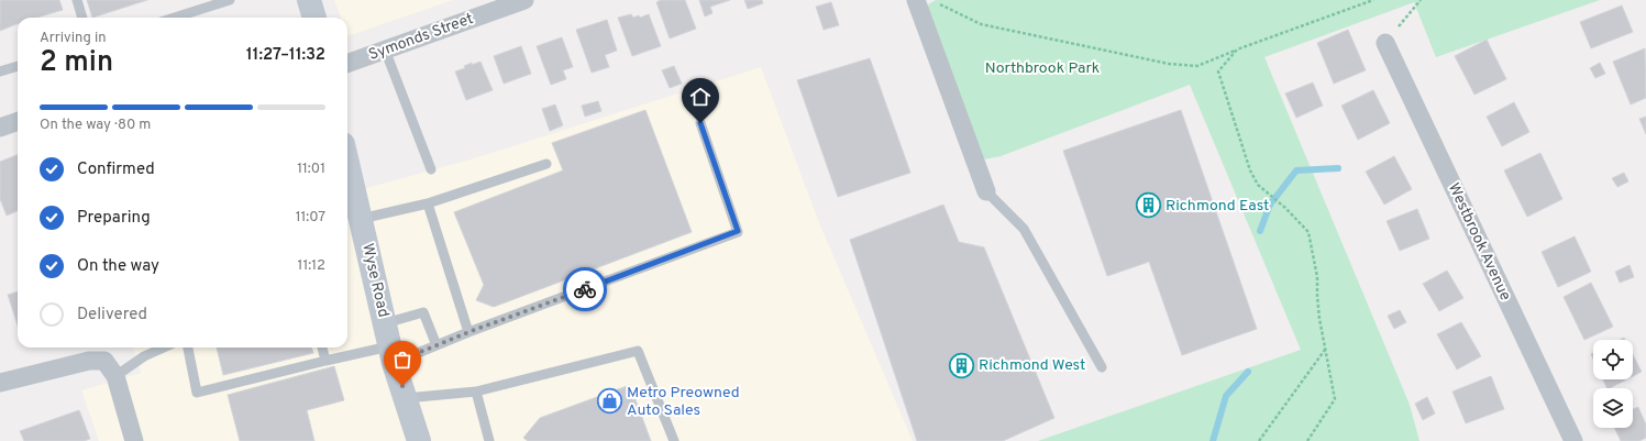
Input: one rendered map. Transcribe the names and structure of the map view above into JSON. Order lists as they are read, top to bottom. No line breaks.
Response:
{"streets":{"main road":["Wyse Road"],"street":["Symonds Street","Westbrook Avenue"]},"parks":["Northbrook Park"],"places":{"building":["Richmond East","Richmond West"],"shop":["Metro Preowned Auto Sales"]},"page":{"heading":["2 min","Arriving in","11:27–11:32"],"bar":"On the way · 80 m","list":[["Confirmed","11:01"],["Preparing","11:07"],["On the way","11:12"],"Delivered"]}}
